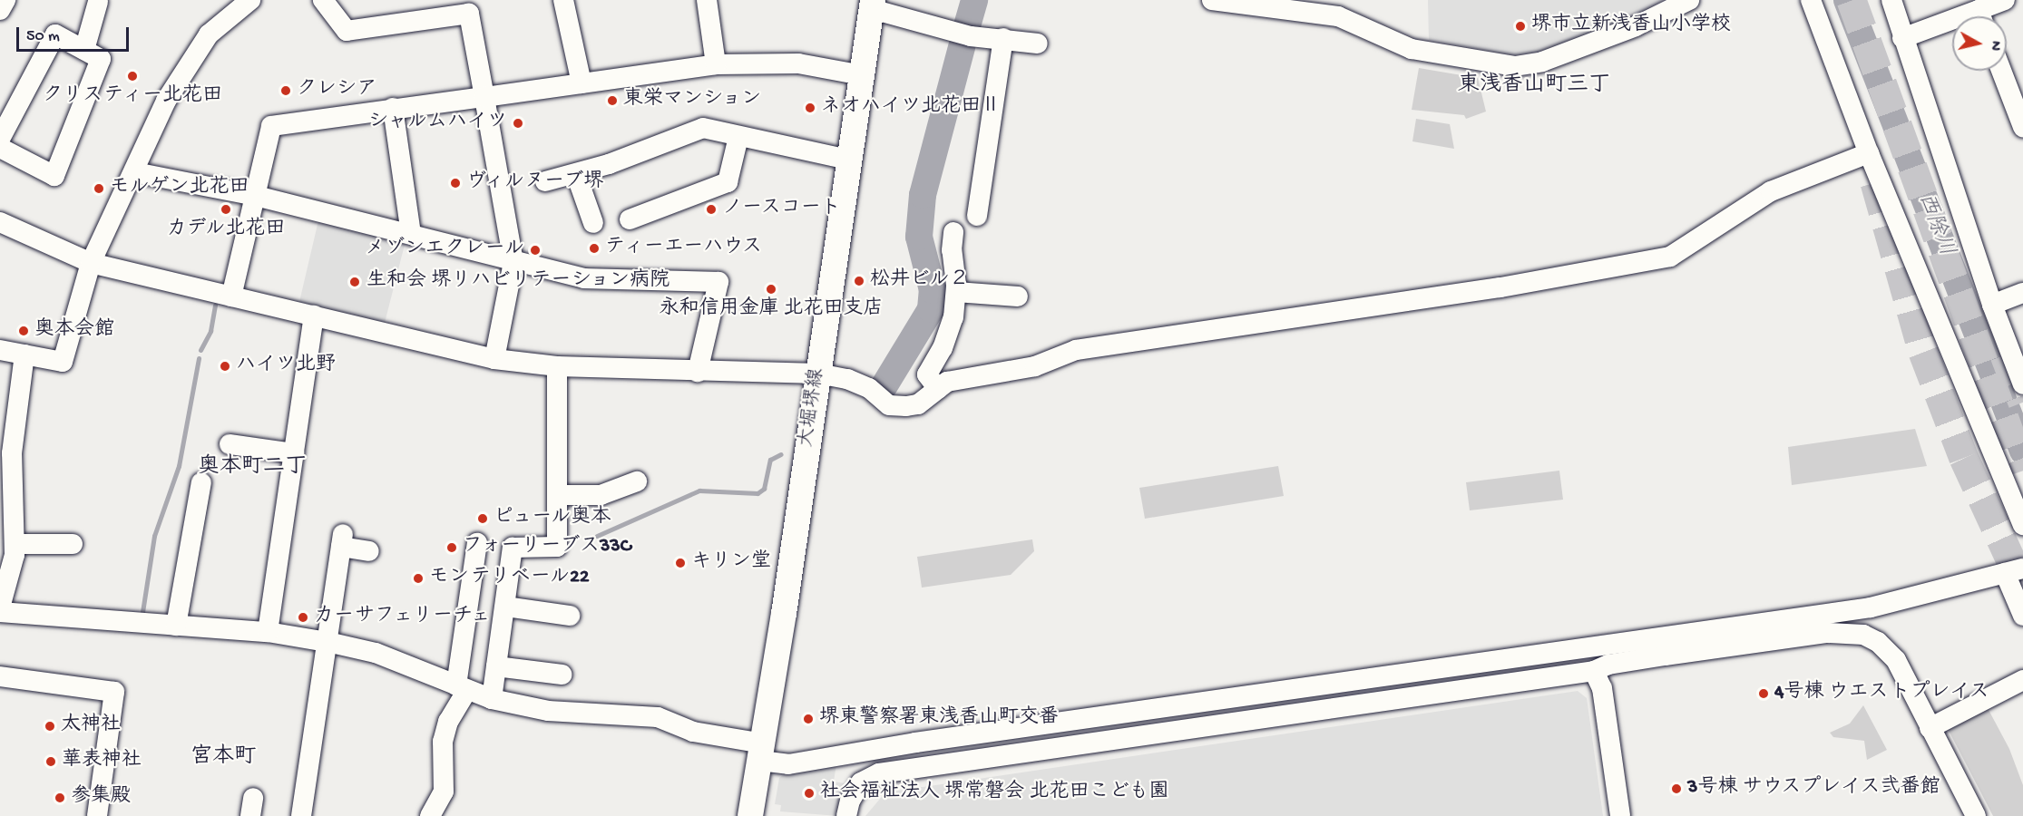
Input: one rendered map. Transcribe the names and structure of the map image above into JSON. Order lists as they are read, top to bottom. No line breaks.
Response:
{"streets":{"main road":["大堀堺線"]},"districts":["東浅香山町三丁","奥本町二丁","宮本町"],"water":["西除川"],"places":["堺市立新浅香山小学校","クリスティー北花田","クレシア","東栄マンション","ネオハイツ北花田Ⅱ","シャルムハイツ","ヴィルヌーブ堺","モルゲン北花田","カデル北花田","ノースコート","ティーエーハウス","メゾンエクレール","松井ビル２","生和会 堺リハビリテーション病院","永和信用金庫 北花田支店","奥本会館","ハイツ北野","ピュール奥本","フォーリーブス33C","キリン堂","モンテリベール22","カーサフェリーチェ","4号棟 ウエストプレイス","堺東警察署東浅香山町交番","太神社","華表神社","3号棟 サウスプレイス弐番館","社会福祉法人 堺常磐会 北花田こども園","参集殿"],"scale_bar":"50 m","north":"right"}
